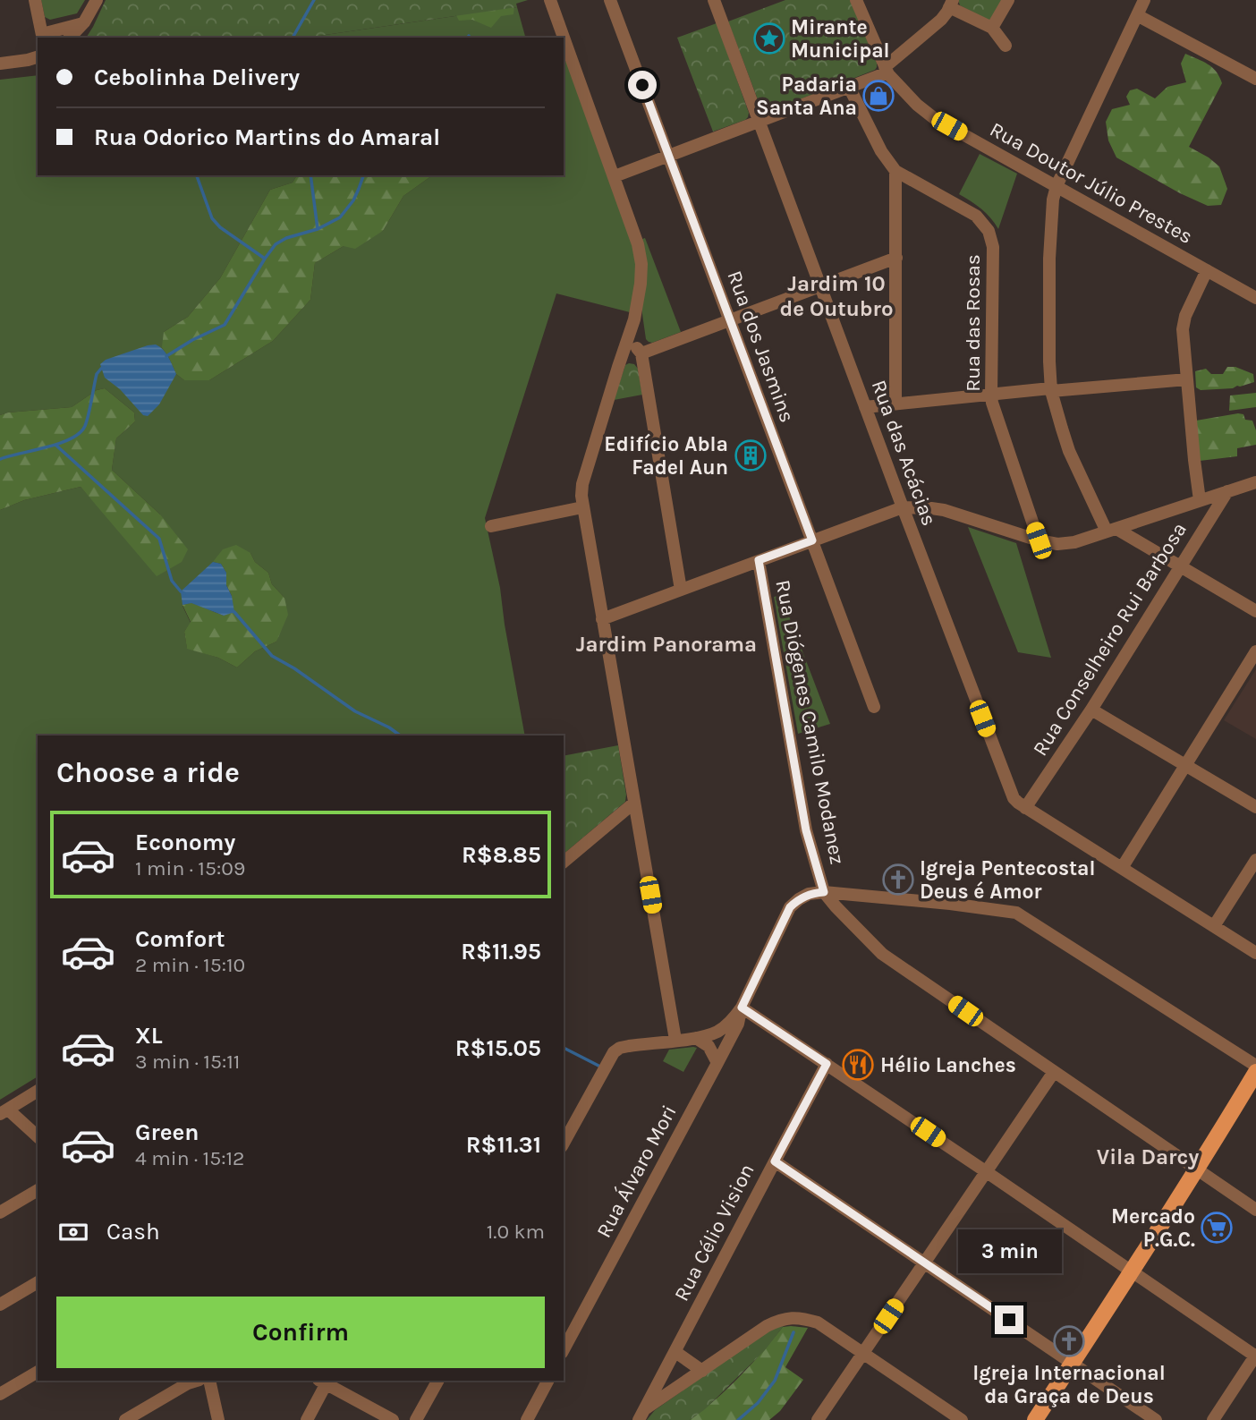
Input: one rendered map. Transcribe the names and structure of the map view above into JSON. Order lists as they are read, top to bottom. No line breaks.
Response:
{"streets":{"street":["Rua Doutor Júlio Prestes","Rua das Rosas","Rua dos Jasmins","Rua das Acácias","Rua Conselheiro Rui Barbosa","Rua Diógenes Camilo Modanez","Rua Álvaro Mori","Rua Célio Vision"]},"crossings":[["Rua Doutor Júlio Prestes","Rua Conselheiro Rui Barbosa"],["Rua das Acácias","Rua Conselheiro Rui Barbosa"]],"districts":["Jardim 10 de Outubro","Jardim Panorama","Vila Darcy"],"places":{"place":["Mirante Municipal"],"shop":["Padaria Santa Ana"],"building":["Edifício Abla Fadel Aun"],"church":["Igreja Pentecostal Deus é Amor","Igreja Internacional da Graça de Deus"],"restaurant":["Hélio Lanches"],"supermarket":["Mercado P.G.C."]},"page":{"banner":["Cebolinha Delivery","Rua Odorico Martins do Amaral"],"heading":"Choose a ride","list":[{"name":"Economy","note":"1 min · 15:09","value":"R$8.85"},{"name":"Comfort","note":"2 min · 15:10","value":"R$11.95"},{"name":"XL","note":"3 min · 15:11","value":"R$15.05"},{"name":"Green","note":"4 min · 15:12","value":"R$11.31"}],"pay":["Cash","1.0 km"],"bubble":"3 min","buttons":"Confirm"}}
